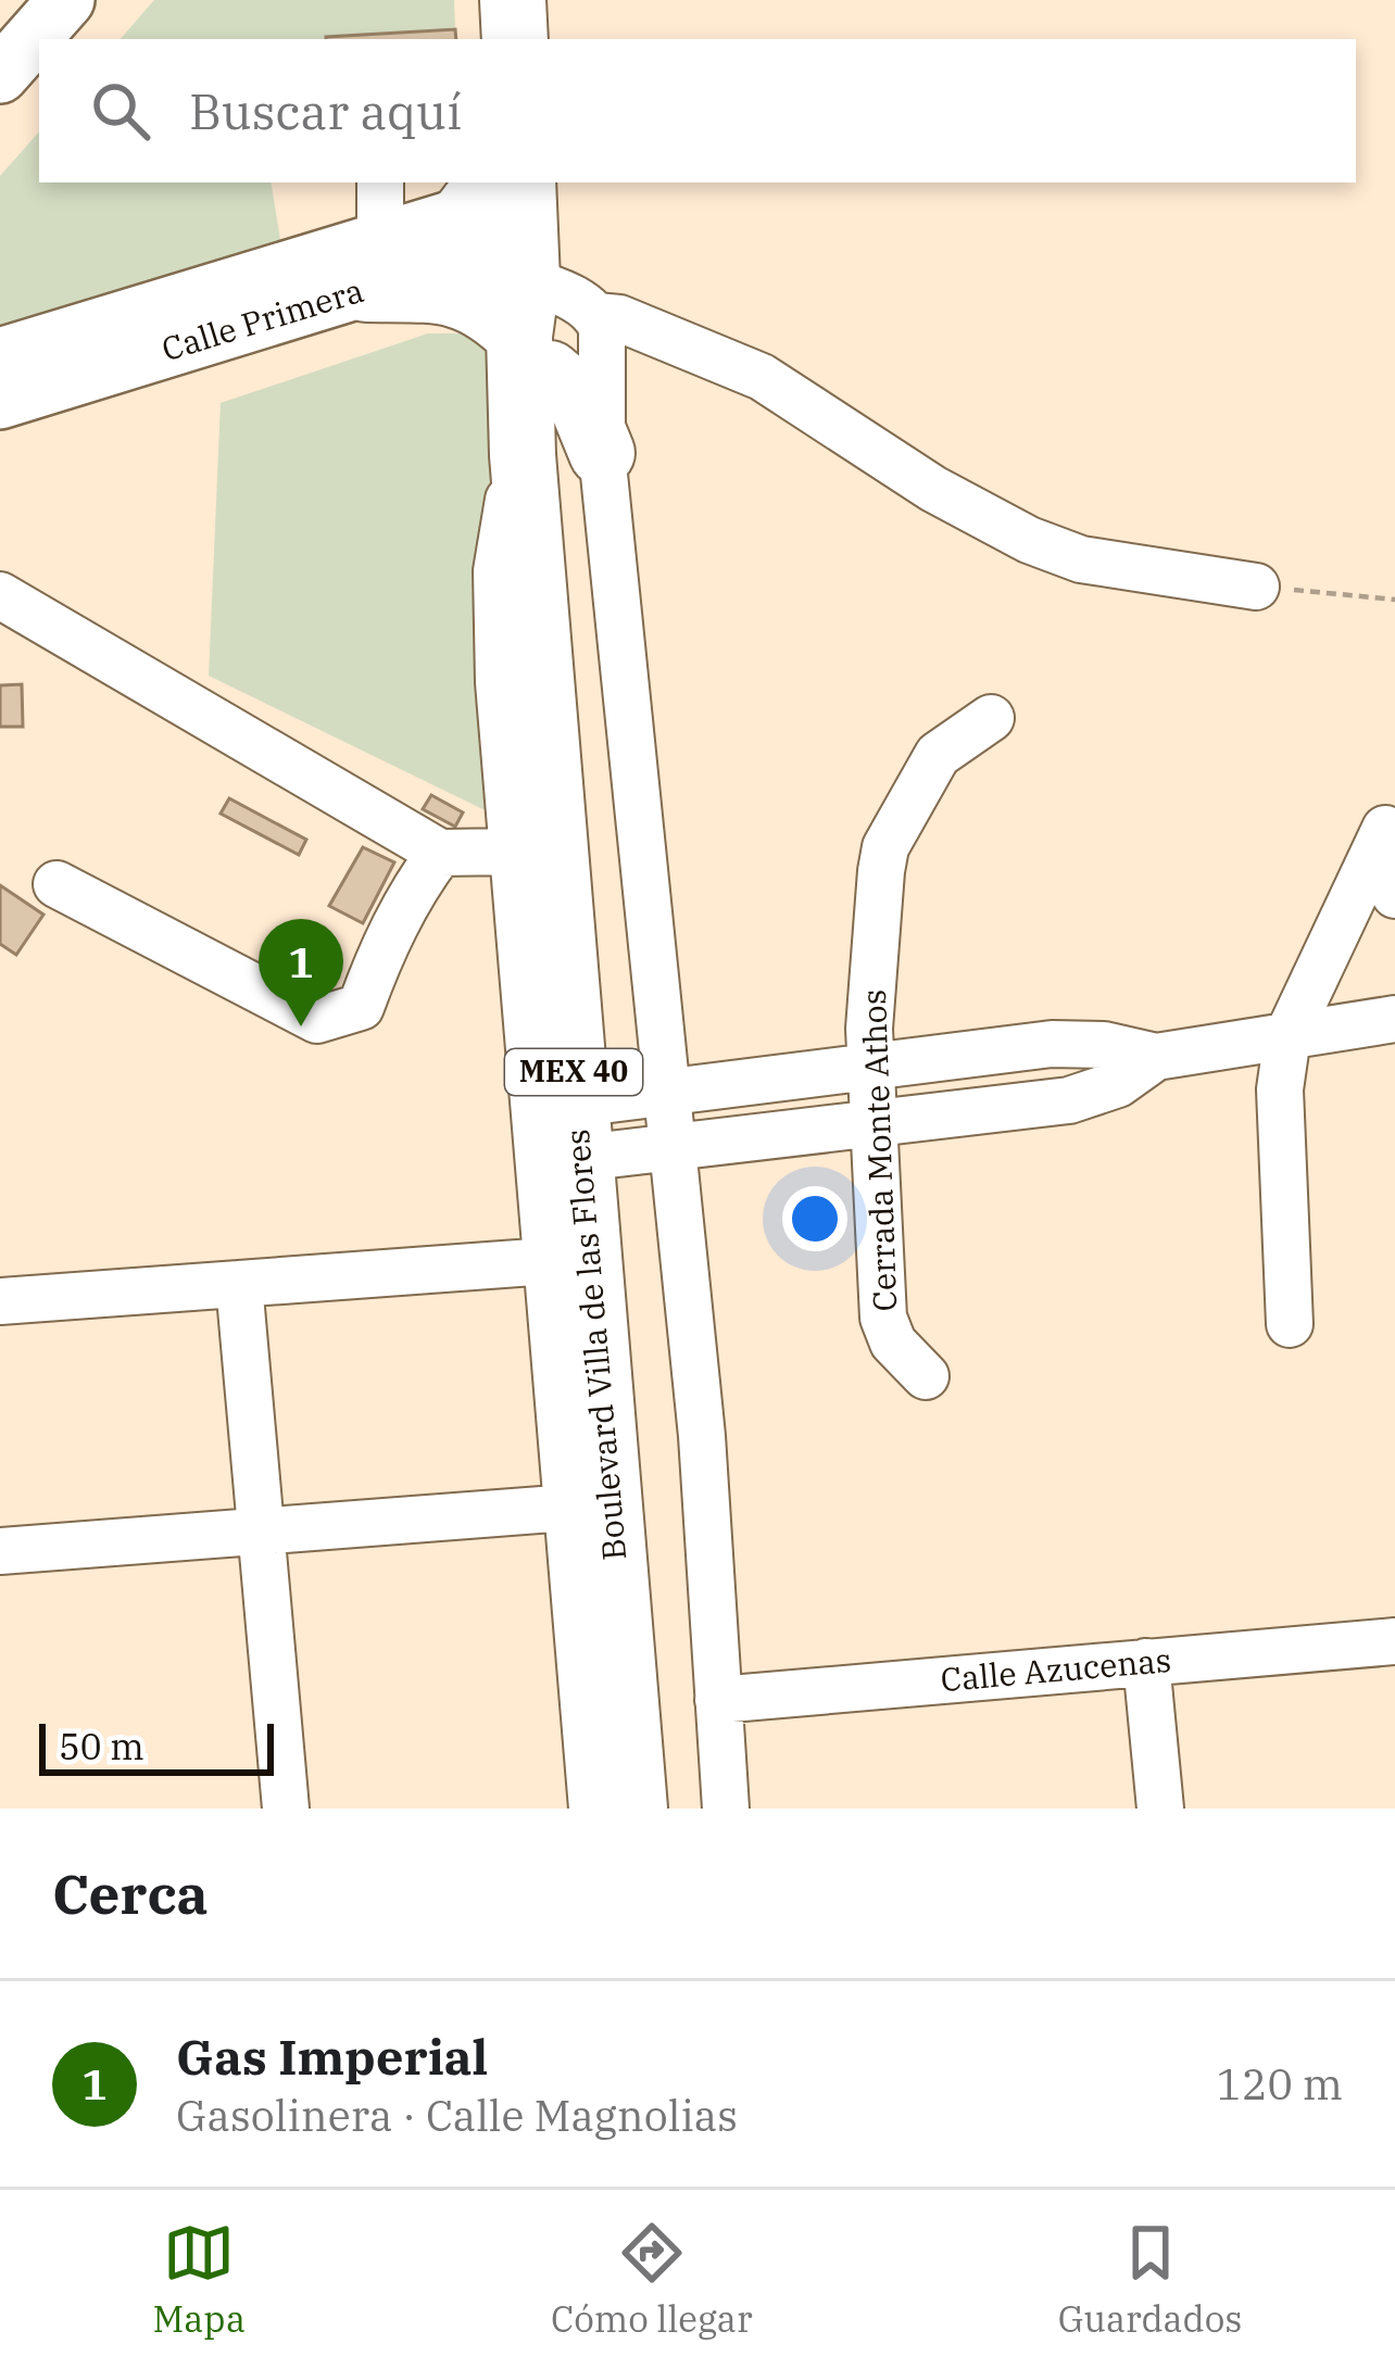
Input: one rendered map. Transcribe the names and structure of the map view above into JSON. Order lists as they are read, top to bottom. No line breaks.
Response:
{"streets":{"highway":["MEX 40","Boulevard Villa de las Flores"],"main road":["Calle Primera"],"street":["Cerrada Monte Athos","Calle Azucenas"]},"crossings":[["Calle Primera","Boulevard Villa de las Flores"]],"scale_bar":"50 m","page":{"search":"Buscar aquí","pins":"1","scale":"50 m","heading":"Cerca","list":[{"mark":"1","name":"Gas Imperial","note":"Gasolinera · Calle Magnolias","value":"120 m"}],"nav":["Mapa","Cómo llegar","Guardados"]}}
